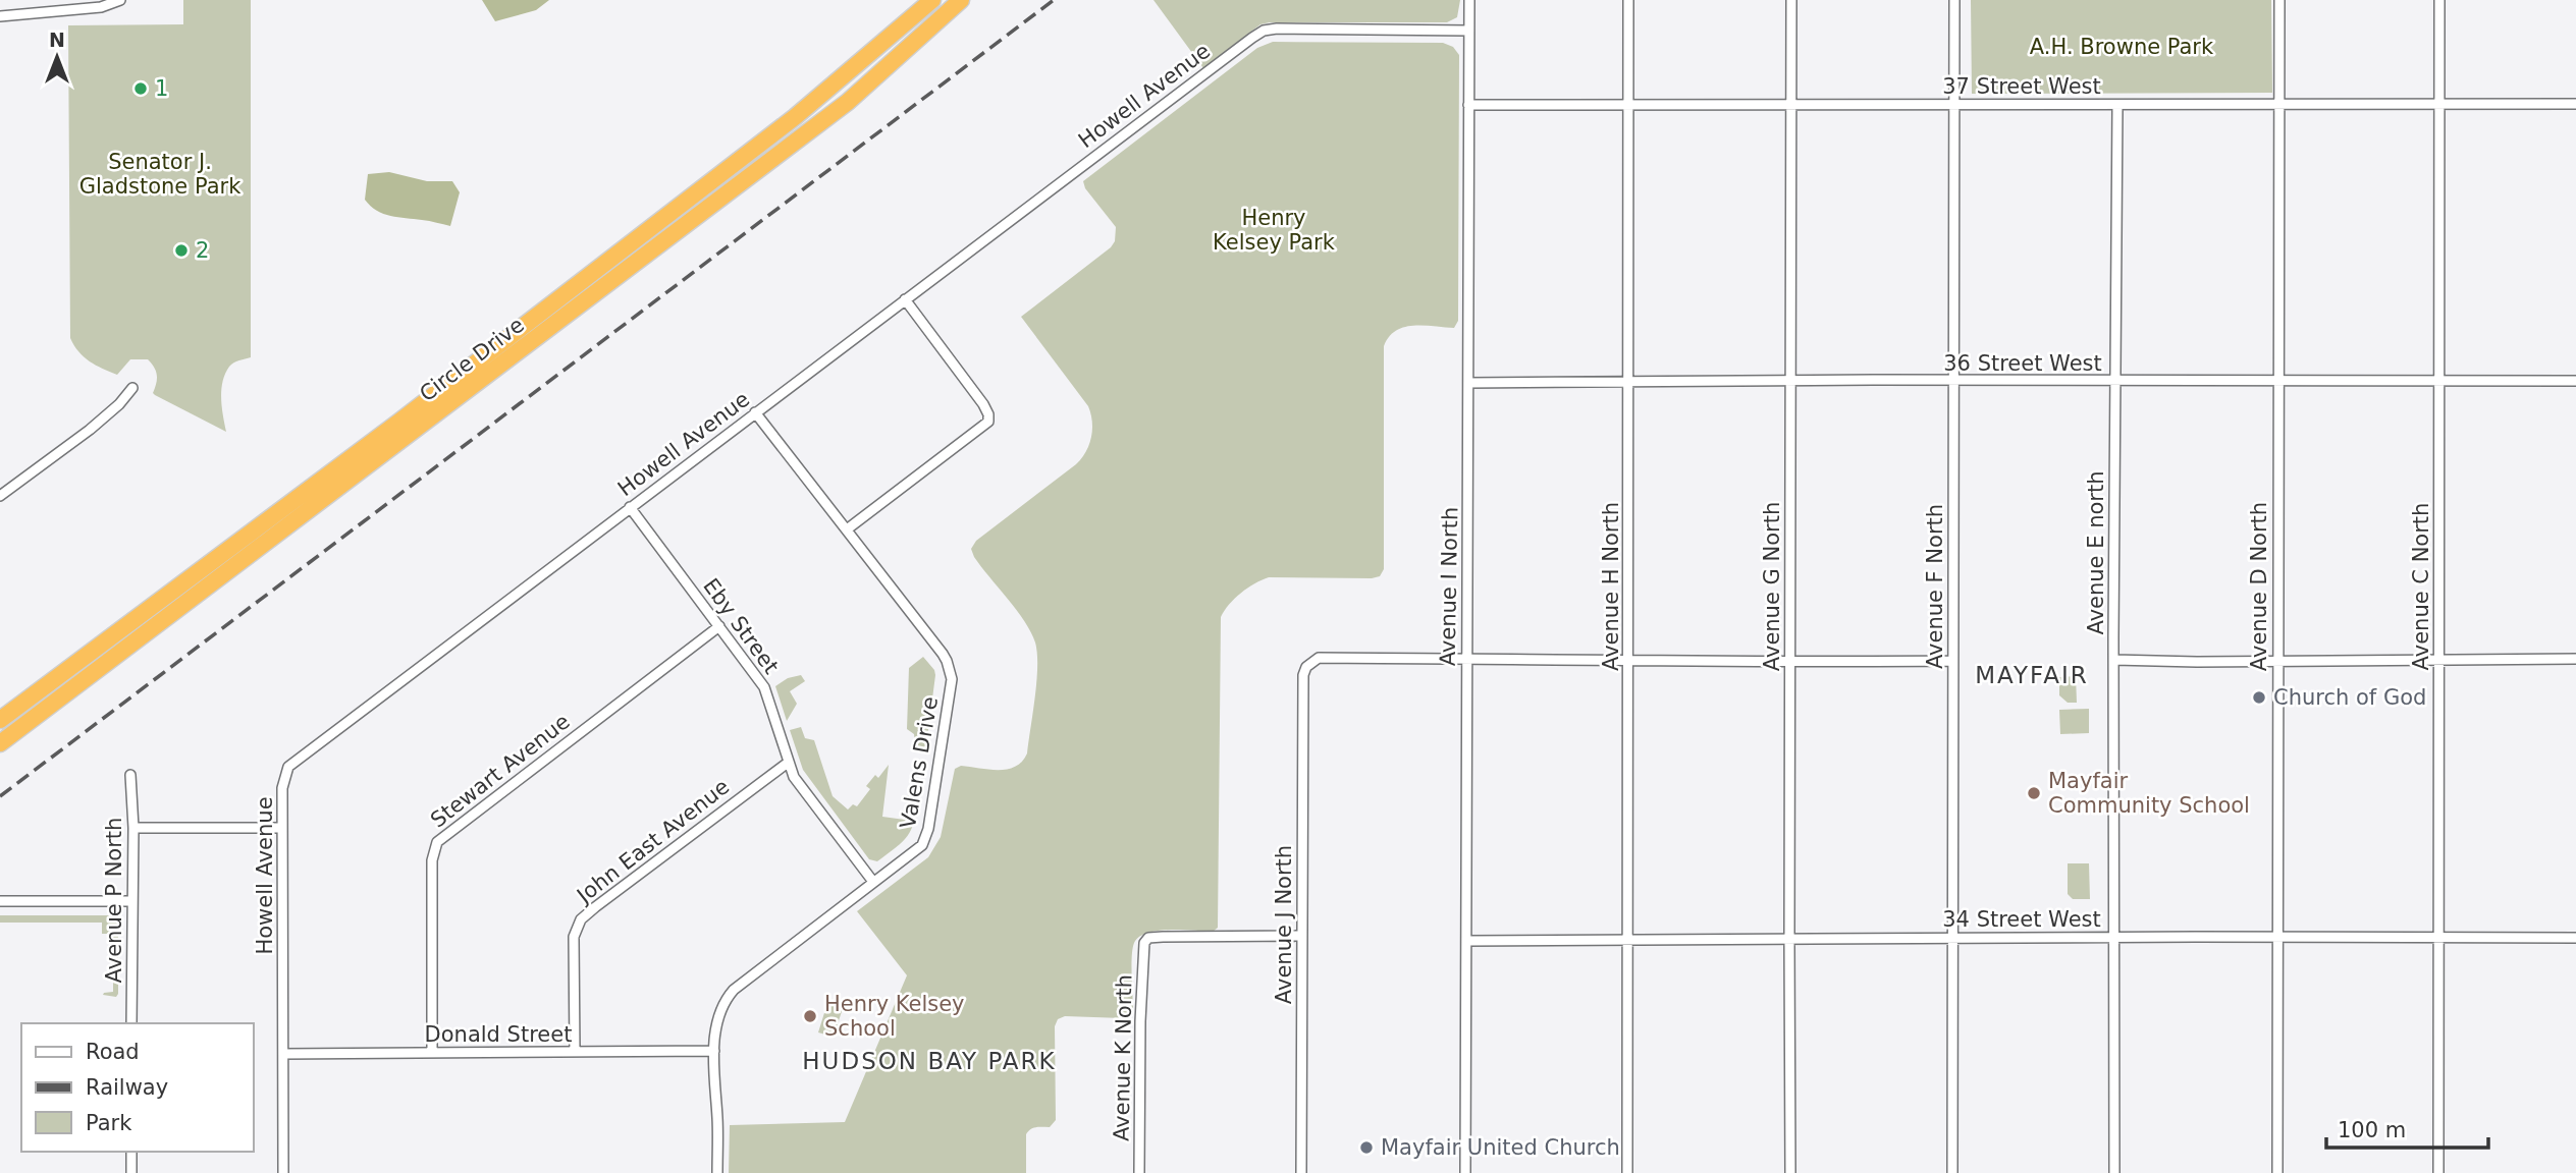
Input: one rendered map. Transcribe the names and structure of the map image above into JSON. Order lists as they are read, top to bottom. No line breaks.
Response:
{"streets":{"highway":["Circle Drive"],"street":["37 Street West","Howell Avenue","36 Street West","Avenue E north","Avenue I North","Avenue H North","Avenue G North","Avenue F North","Avenue D North","Avenue C North","Eby Street","Valens Drive","Stewart Avenue","John East Avenue","Avenue P North","34 Street West","Avenue J North","Donald Street","Avenue K North"]},"crossings":[["37 Street West","Avenue E north"],["37 Street West","Avenue I North"],["37 Street West","Avenue H North"],["37 Street West","Avenue G North"],["37 Street West","Avenue F North"],["37 Street West","Avenue D North"],["37 Street West","Avenue C North"],["Howell Avenue","Avenue I North"],["Howell Avenue","Eby Street"],["Howell Avenue","Valens Drive"],["Howell Avenue","Donald Street"],["36 Street West","Avenue E north"],["36 Street West","Avenue I North"],["36 Street West","Avenue H North"],["36 Street West","Avenue G North"],["36 Street West","Avenue F North"],["36 Street West","Avenue D North"],["36 Street West","Avenue C North"],["Avenue E north","34 Street West"],["Avenue I North","34 Street West"],["Avenue I North","Avenue J North"],["Avenue H North","34 Street West"],["Avenue G North","34 Street West"],["Avenue F North","34 Street West"],["Avenue D North","34 Street West"],["Avenue C North","34 Street West"],["Eby Street","Valens Drive"],["Eby Street","Stewart Avenue"],["Eby Street","John East Avenue"],["Valens Drive","Donald Street"],["Stewart Avenue","Donald Street"],["John East Avenue","Donald Street"],["Avenue J North","Avenue K North"]],"districts":["MAYFAIR","HUDSON BAY PARK"],"parks":["A.H. Browne Park","Senator J. Gladstone Park","Henry Kelsey Park"],"places":["1","2","Church of God","Mayfair Community School","Henry Kelsey School","Mayfair United Church"],"legend":["Road","Railway","Park"],"scale_bar":"100 m","north":"top"}
